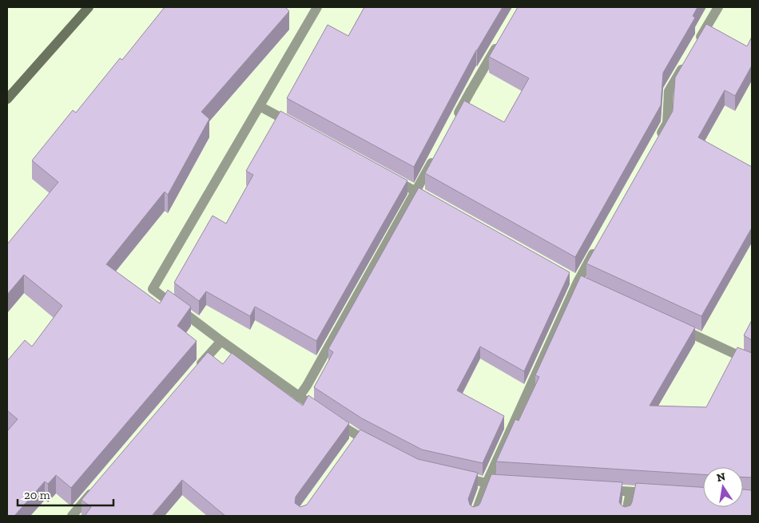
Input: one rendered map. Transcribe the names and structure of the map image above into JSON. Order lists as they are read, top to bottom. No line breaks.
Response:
{"scale_bar":"20 m","north":"top"}
